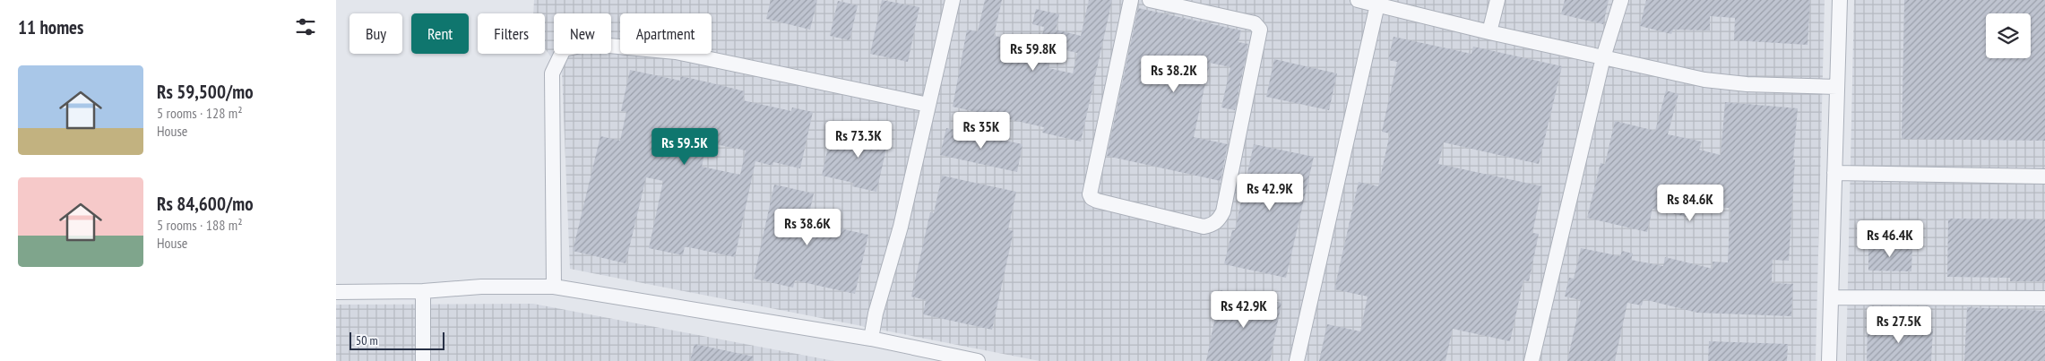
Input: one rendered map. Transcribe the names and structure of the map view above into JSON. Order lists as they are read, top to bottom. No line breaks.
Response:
{"scale_bar":"50 m","page":{"heading":"11 homes","chip":["Buy","Rent","Filters","New","Apartment"],"price":["Rs 59.8K","Rs 38.2K","Rs 35K","Rs 73.3K","Rs 59.5K","Rs 42.9K","Rs 84.6K","Rs 38.6K","Rs 46.4K","Rs 42.9K","Rs 27.5K"],"list":[{"name":"Rs 59,500/mo","note":"5 rooms · 128 m² · House"},{"name":"Rs 84,600/mo","note":"5 rooms · 188 m² · House"}],"scale":"50 m"}}
